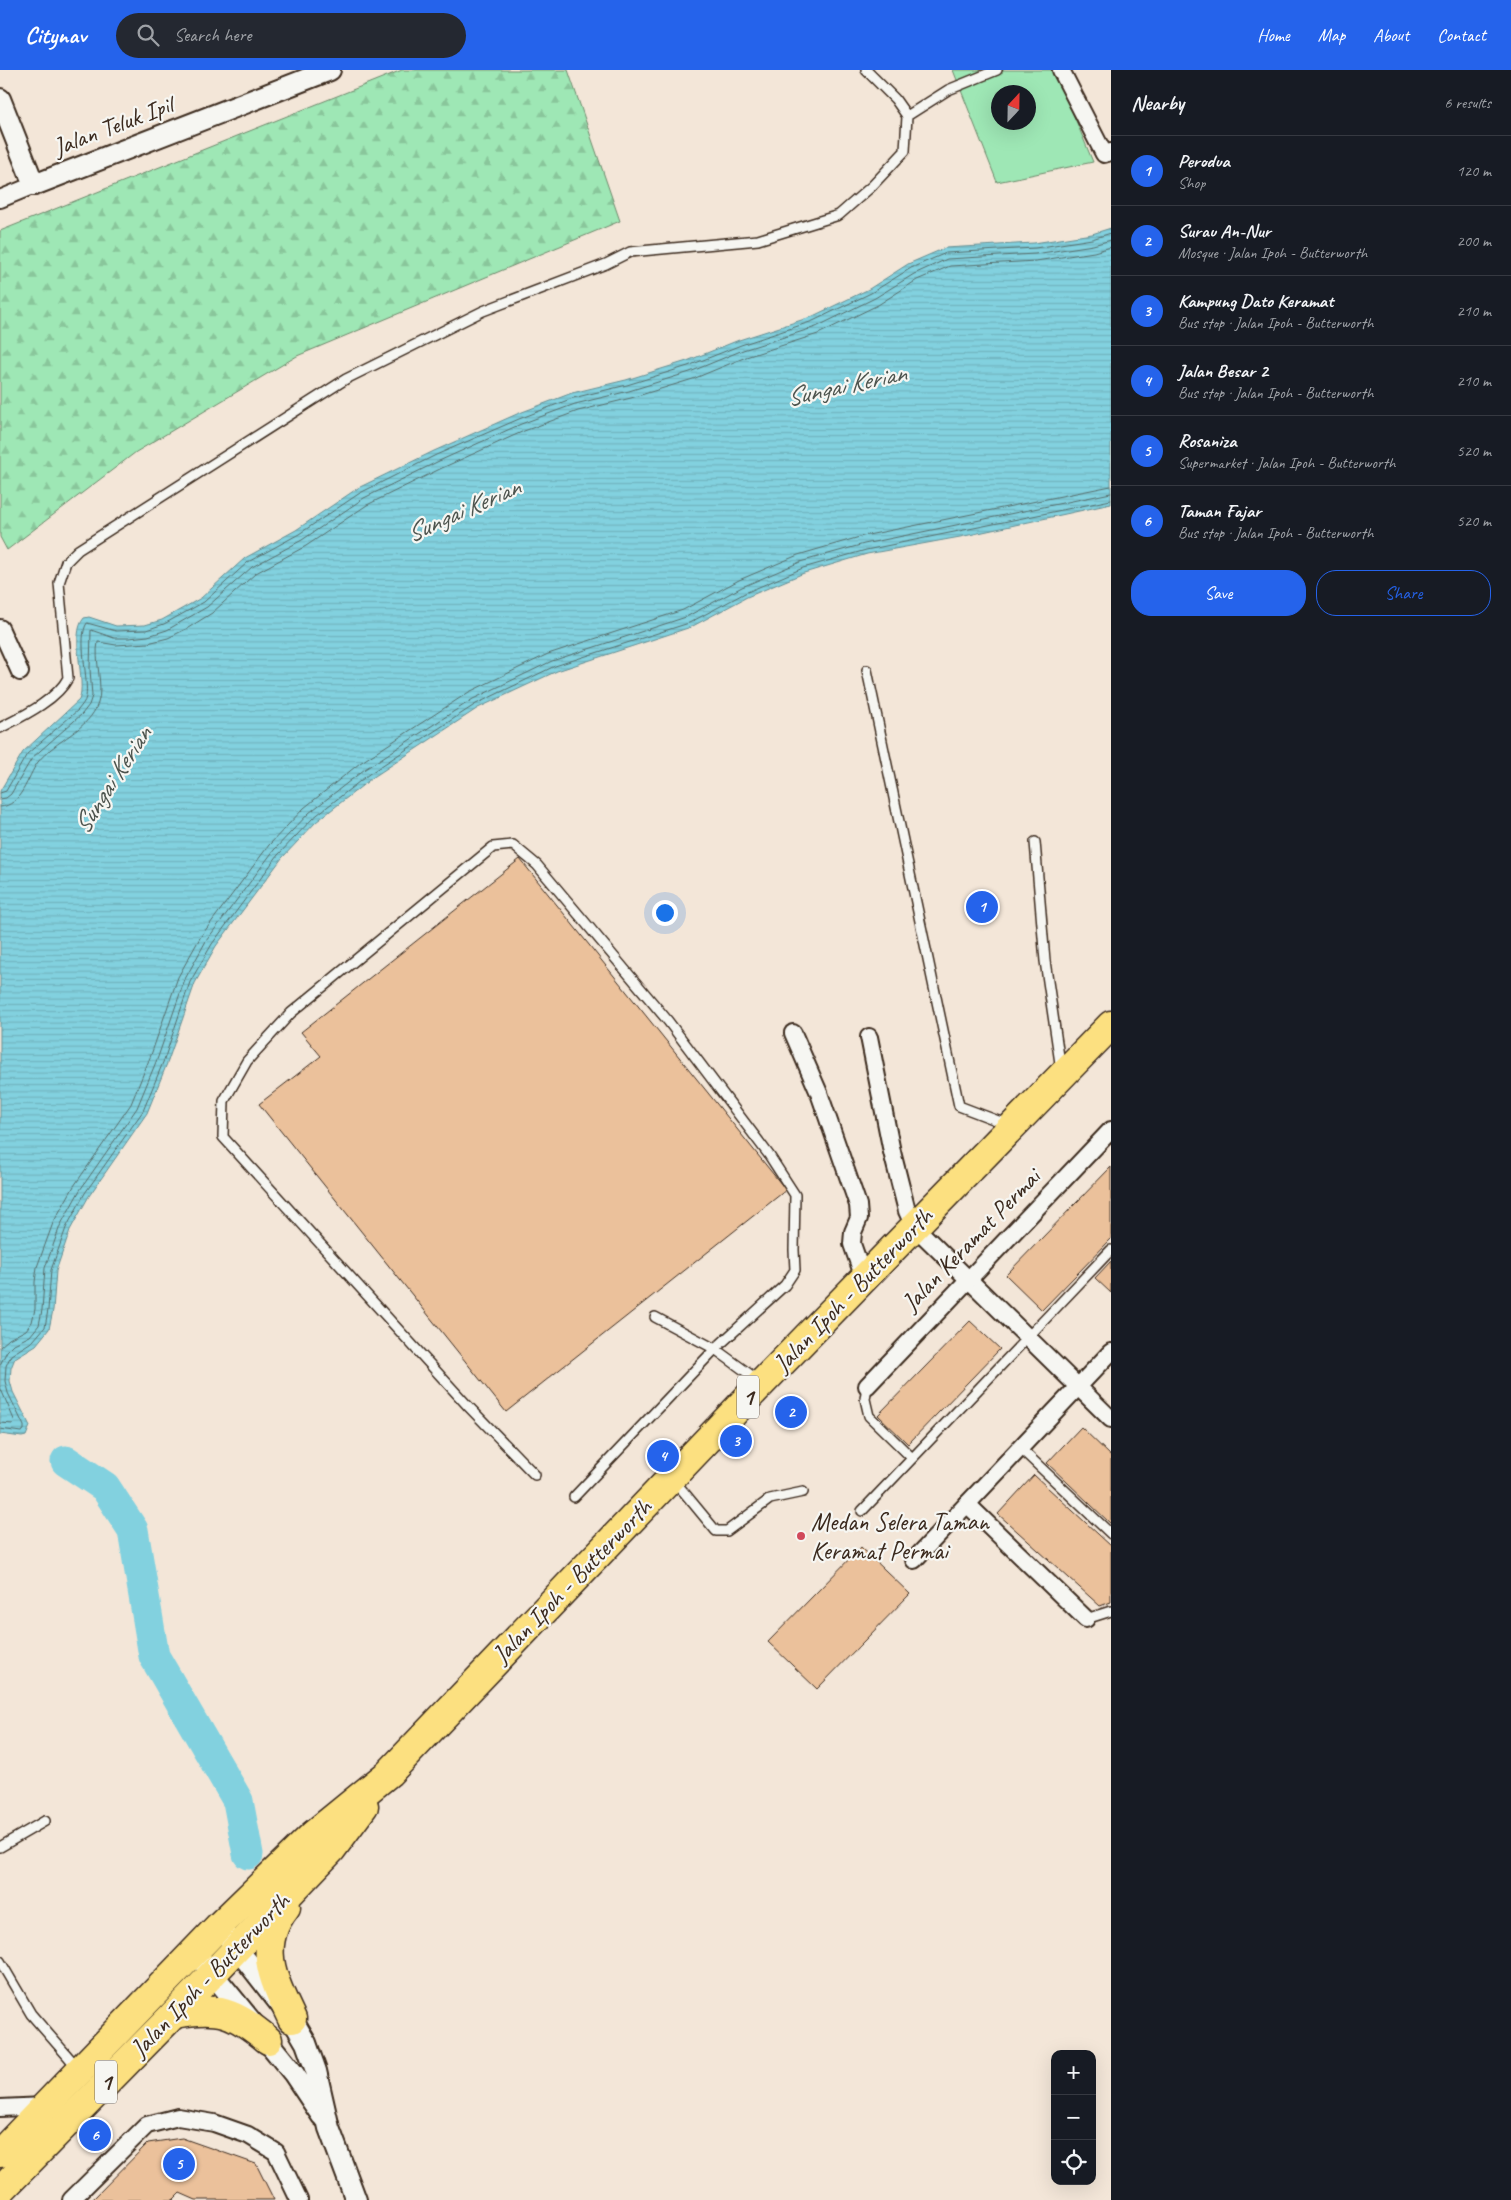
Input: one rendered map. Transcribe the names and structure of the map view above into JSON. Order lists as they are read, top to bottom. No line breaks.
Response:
{"streets":{"highway":["Jalan Ipoh - Butterworth","1"],"street":["Jalan Teluk Ipil","Jalan Keramat Permai"]},"water":["Sungai Kerian"],"places":["Medan Selera Taman Keramat Permai"],"north":"top","page":{"header":"Citynav","search":"Search here","nav":["Home","Map","About","Contact"],"heading":["Nearby","6 results"],"list":[{"mark":"1","name":"Perodua","note":"Shop","value":"120 m"},{"mark":"2","name":"Surau An-Nur","note":"Mosque · Jalan Ipoh - Butterworth","value":"200 m"},{"mark":"3","name":"Kampung Dato Keramat","note":"Bus stop · Jalan Ipoh - Butterworth","value":"210 m"},{"mark":"4","name":"Jalan Besar 2","note":"Bus stop · Jalan Ipoh - Butterworth","value":"210 m"},{"mark":"5","name":"Rosaniza","note":"Supermarket · Jalan Ipoh - Butterworth","value":"520 m"},{"mark":"6","name":"Taman Fajar","note":"Bus stop · Jalan Ipoh - Butterworth","value":"520 m"}],"buttons":["Save","Share"],"pins":["1","2","3","4","6","5"],"map_buttons":["+","−"]}}
